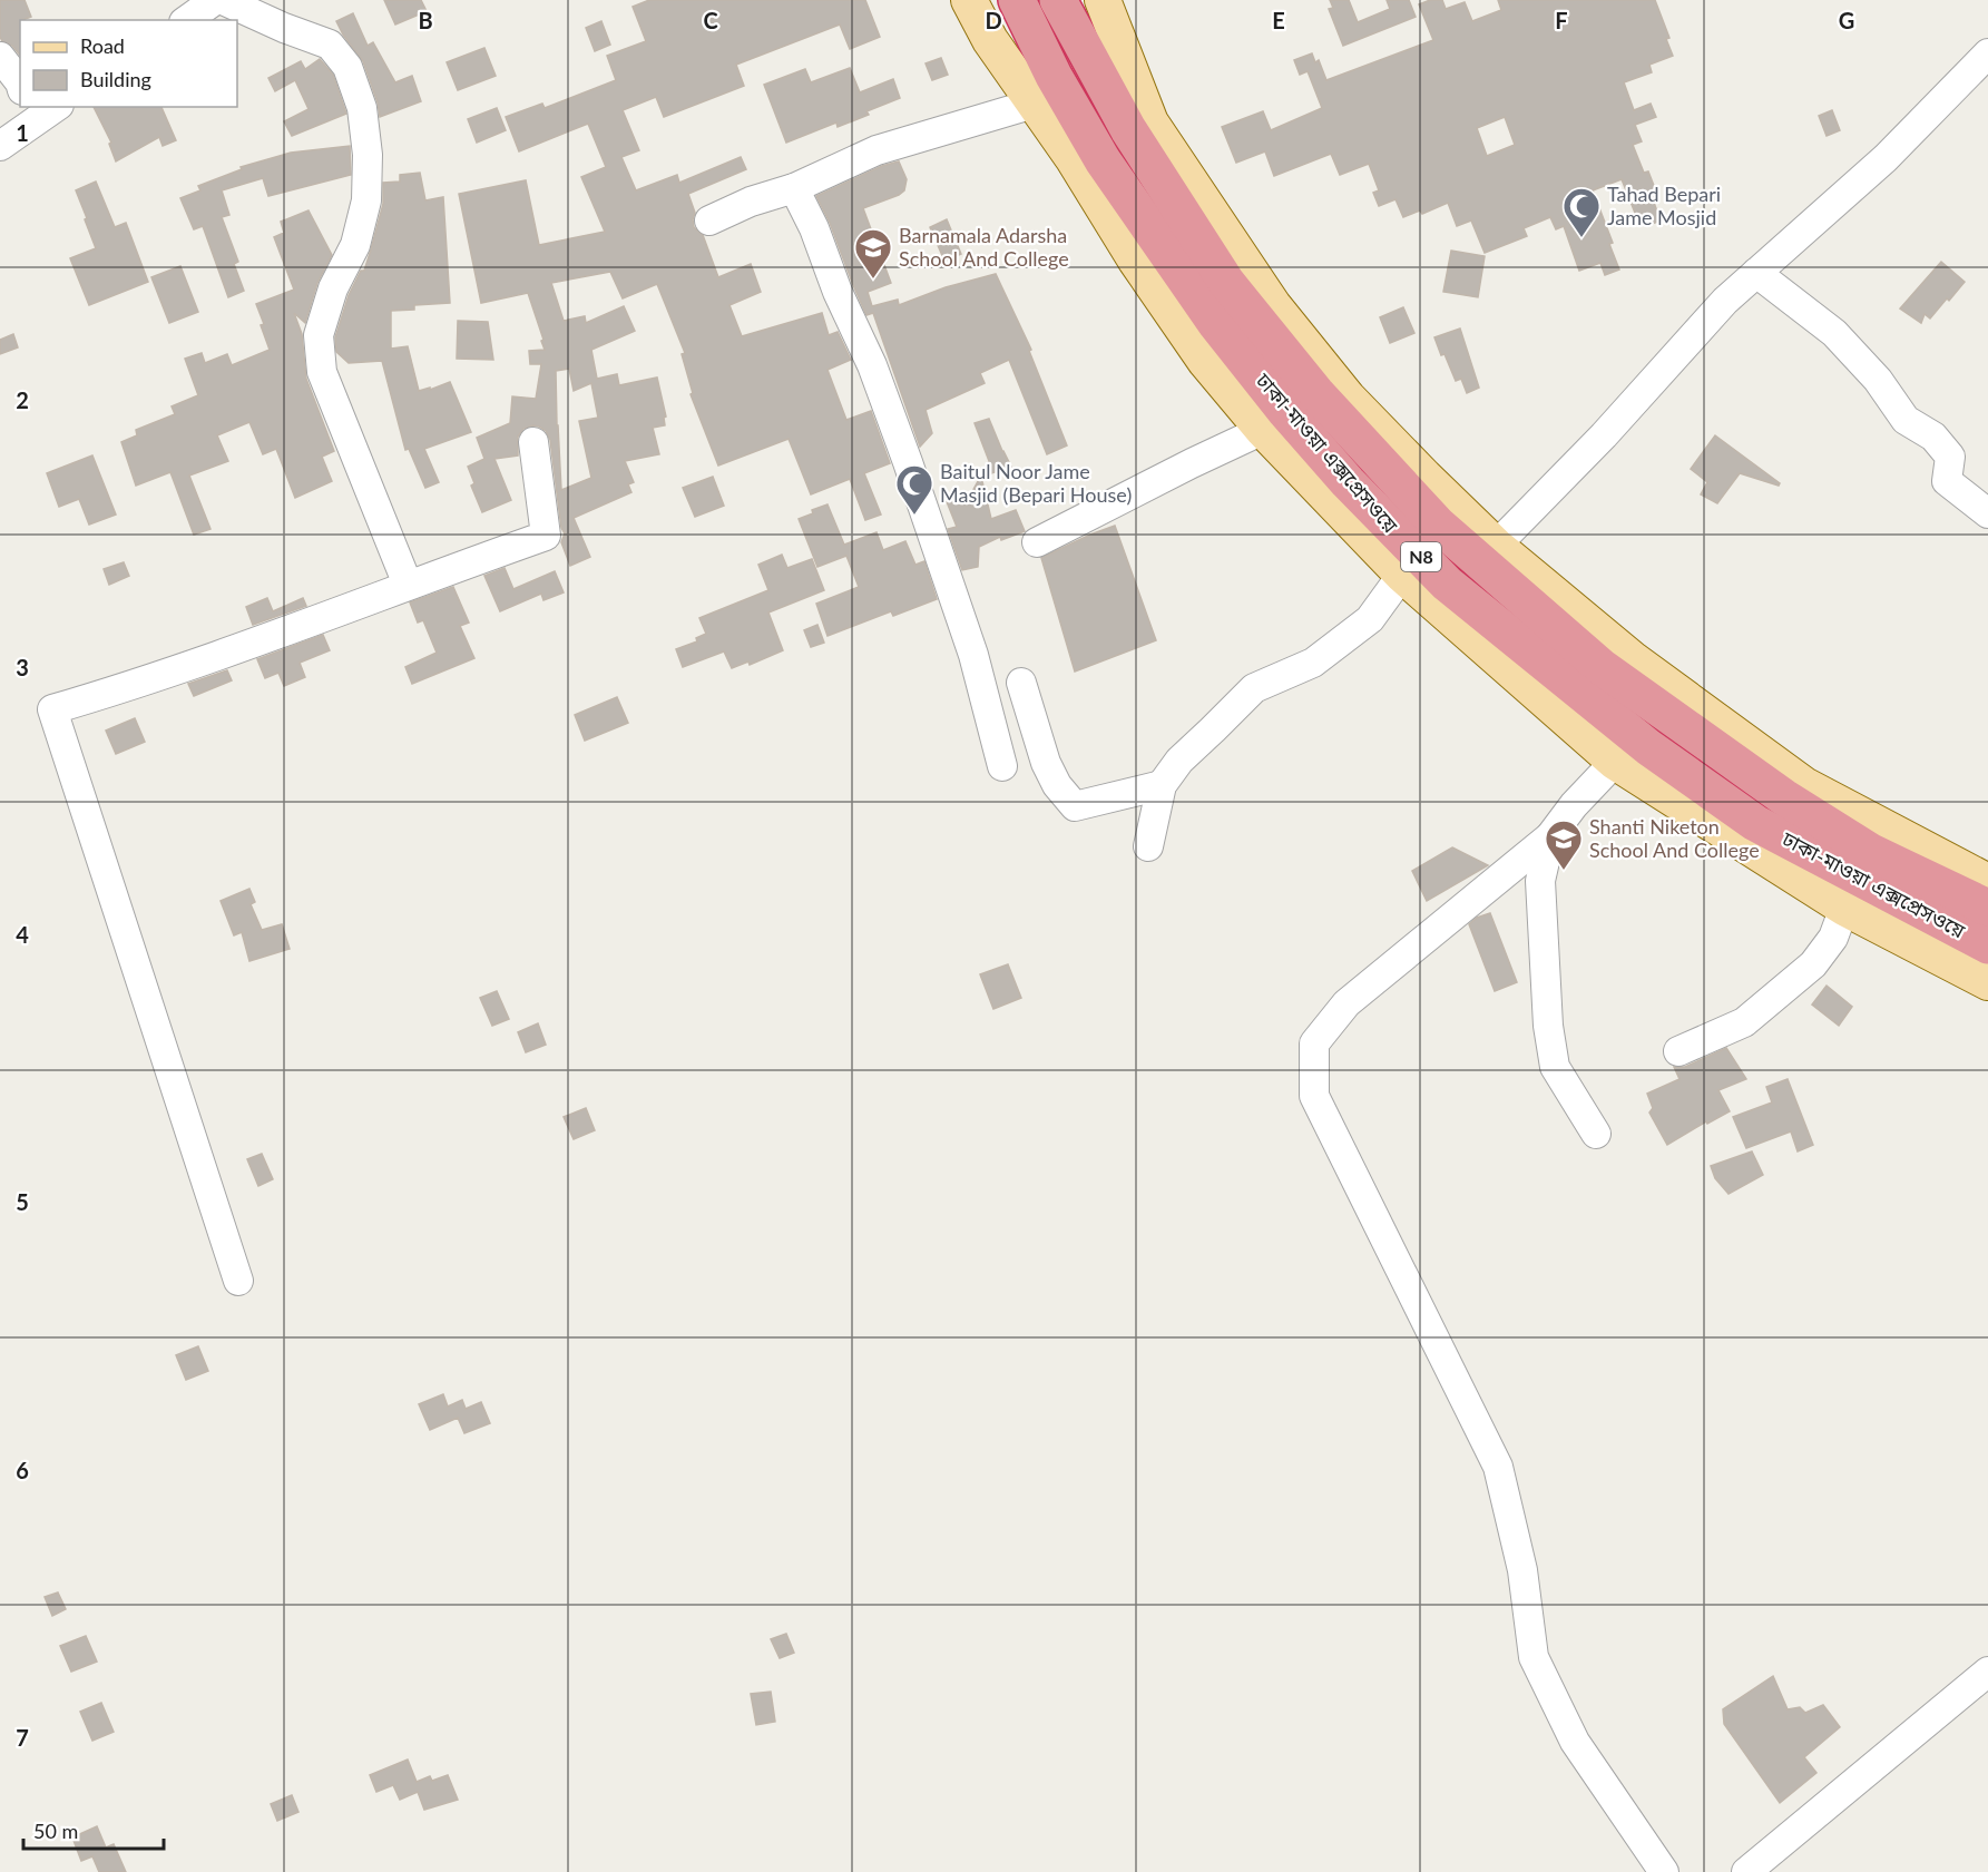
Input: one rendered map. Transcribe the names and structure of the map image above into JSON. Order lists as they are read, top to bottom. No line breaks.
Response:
{"streets":{"highway":["ঢাকা-মাওয়া এক্সপ্রেসওয়ে","N8"]},"places":{"mosque":["Tahad Bepari Jame Mosjid","Baitul Noor Jame Masjid (Bepari House)"],"school or university":["Barnamala Adarsha School And College","Shanti Niketon School And College"]},"legend":["Road","Building"],"scale_bar":"50 m","grid":{"columns":["B","C","D","E","F","G"],"rows":["1","2","3","4","5","6","7"]}}
